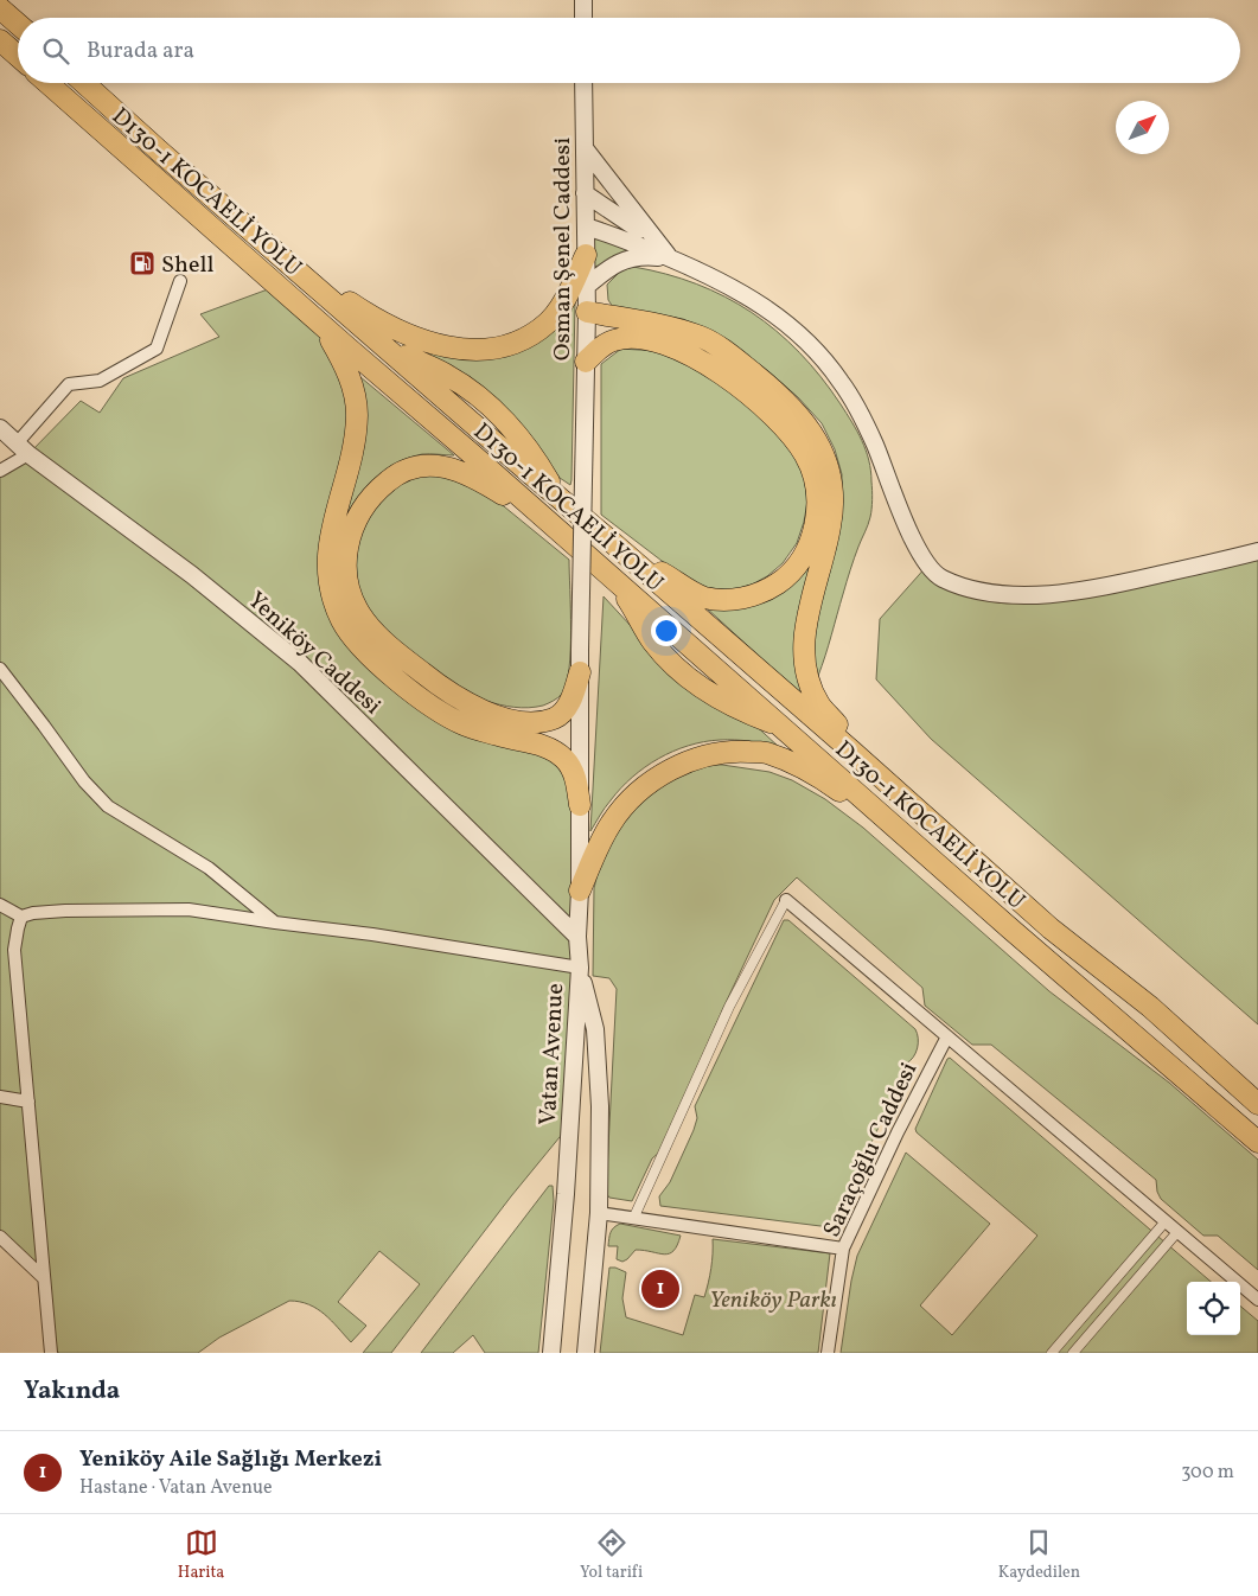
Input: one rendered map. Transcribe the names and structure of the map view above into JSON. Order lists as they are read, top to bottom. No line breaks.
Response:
{"streets":{"highway":["D130-1 KOCAELİ YOLU"],"street":["Osman Şenel Caddesi","Yeniköy Caddesi","Vatan Avenue","Saraçoğlu Caddesi"]},"crossings":[["Osman Şenel Caddesi","Yeniköy Caddesi"],["Osman Şenel Caddesi","Vatan Avenue"]],"parks":["Yeniköy Parkı"],"places":{"fuel station":["Shell"]},"north":"top right","page":{"search":"Burada ara","pins":"1","heading":"Yakında","list":[{"mark":"1","name":"Yeniköy Aile Sağlığı Merkezi","note":"Hastane · Vatan Avenue","value":"300 m"}],"nav":["Harita","Yol tarifi","Kaydedilen"]}}
